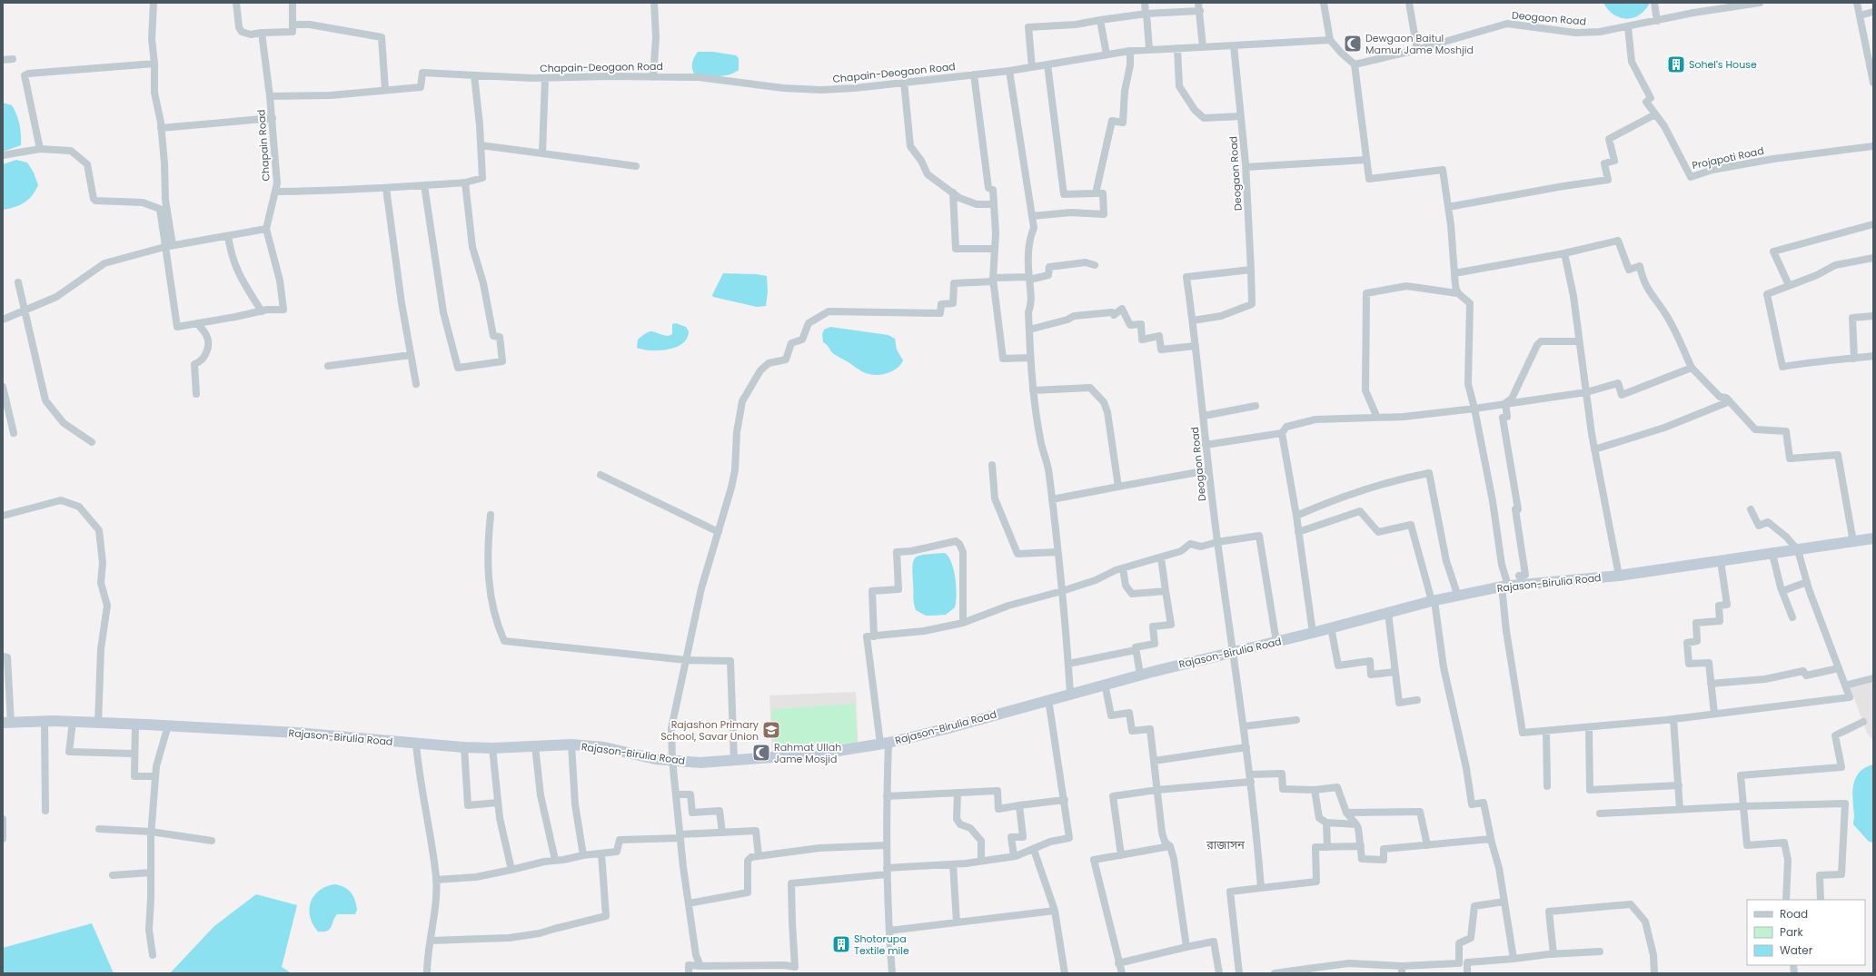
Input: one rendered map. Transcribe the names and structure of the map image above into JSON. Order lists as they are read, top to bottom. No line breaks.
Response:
{"streets":{"street":["Deogaon Road","Chapain-Deogaon Road","Chapain Road","Projapoti Road","Rajason-Birulia Road"]},"crossings":[["Deogaon Road","Chapain-Deogaon Road"],["Deogaon Road","Projapoti Road"],["Deogaon Road","Rajason-Birulia Road"],["Chapain-Deogaon Road","Chapain Road"]],"districts":["রাজাসন"],"places":{"mosque":["Dewgaon Baitul Mamur Jame Moshjid","Rahmat Ullah Jame Mosjid"],"building":["Sohel's House","Shotorupa Textile mile"],"school or university":["Rajashon Primary School, Savar Union"]},"legend":["Road","Park","Water"]}
